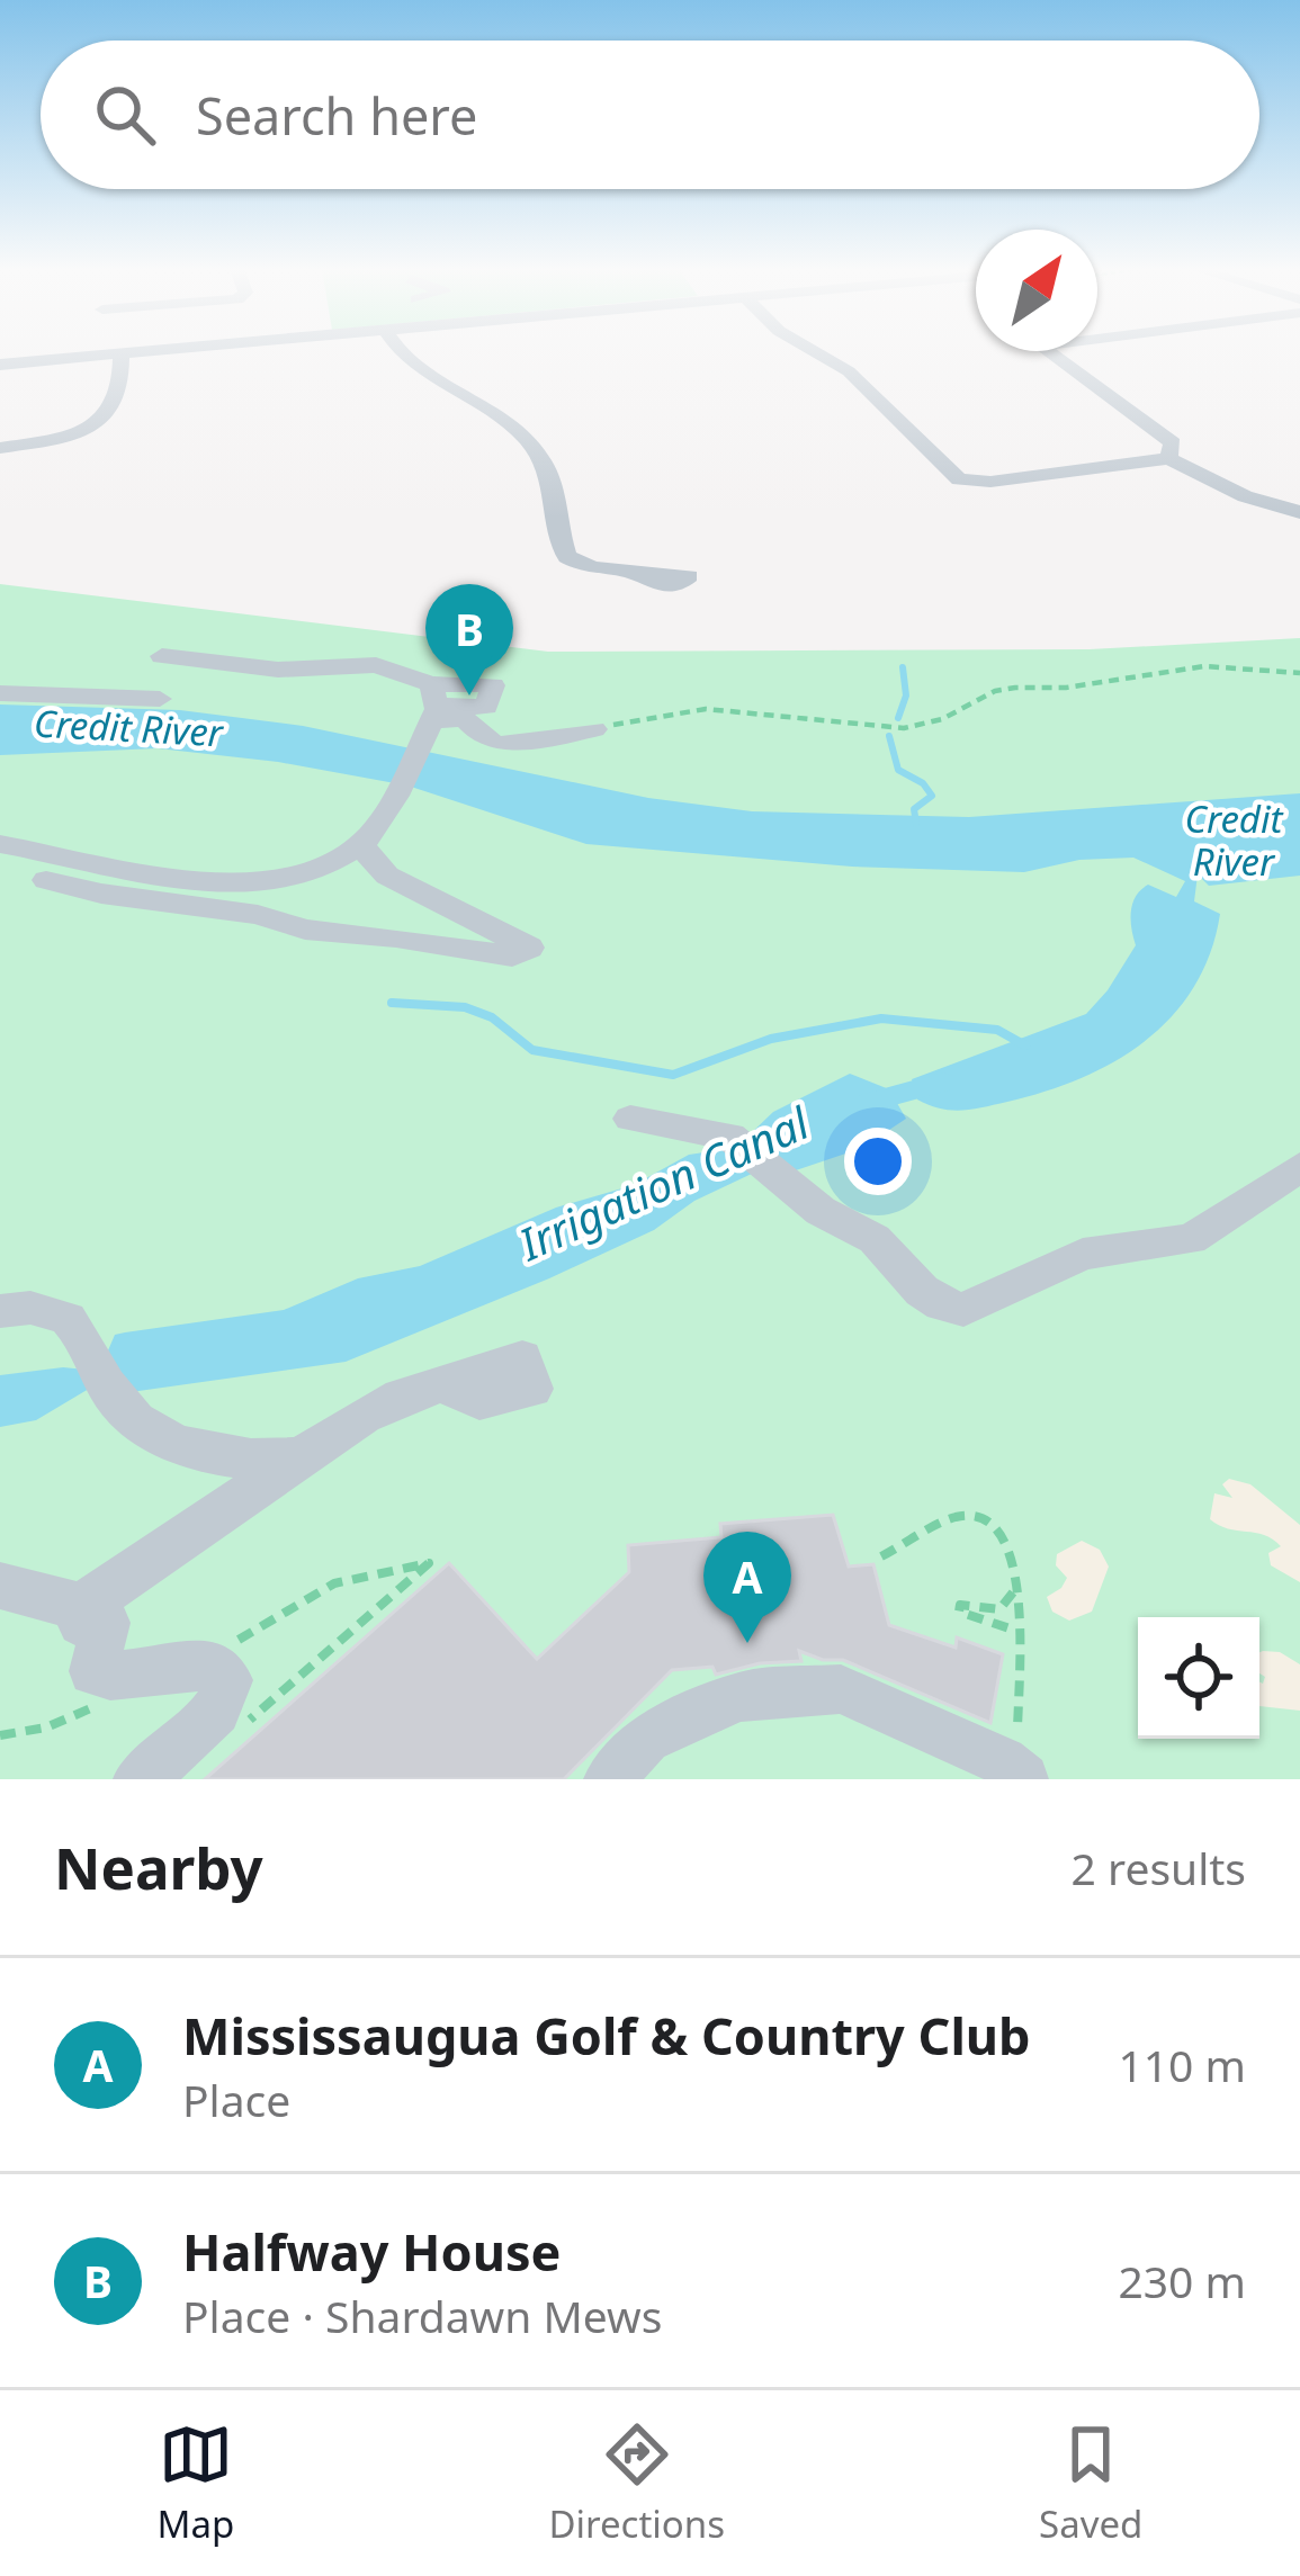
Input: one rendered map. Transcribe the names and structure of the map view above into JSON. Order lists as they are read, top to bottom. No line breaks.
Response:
{"water":["Credit River","Irrigation Canal"],"north":"top right","page":{"search":"Search here","pins":["B","A"],"heading":["Nearby","2 results"],"list":[{"mark":"A","name":"Mississaugua Golf & Country Club","note":"Place","value":"110 m"},{"mark":"B","name":"Halfway House","note":"Place · Shardawn Mews","value":"230 m"}],"nav":["Map","Directions","Saved"]}}
